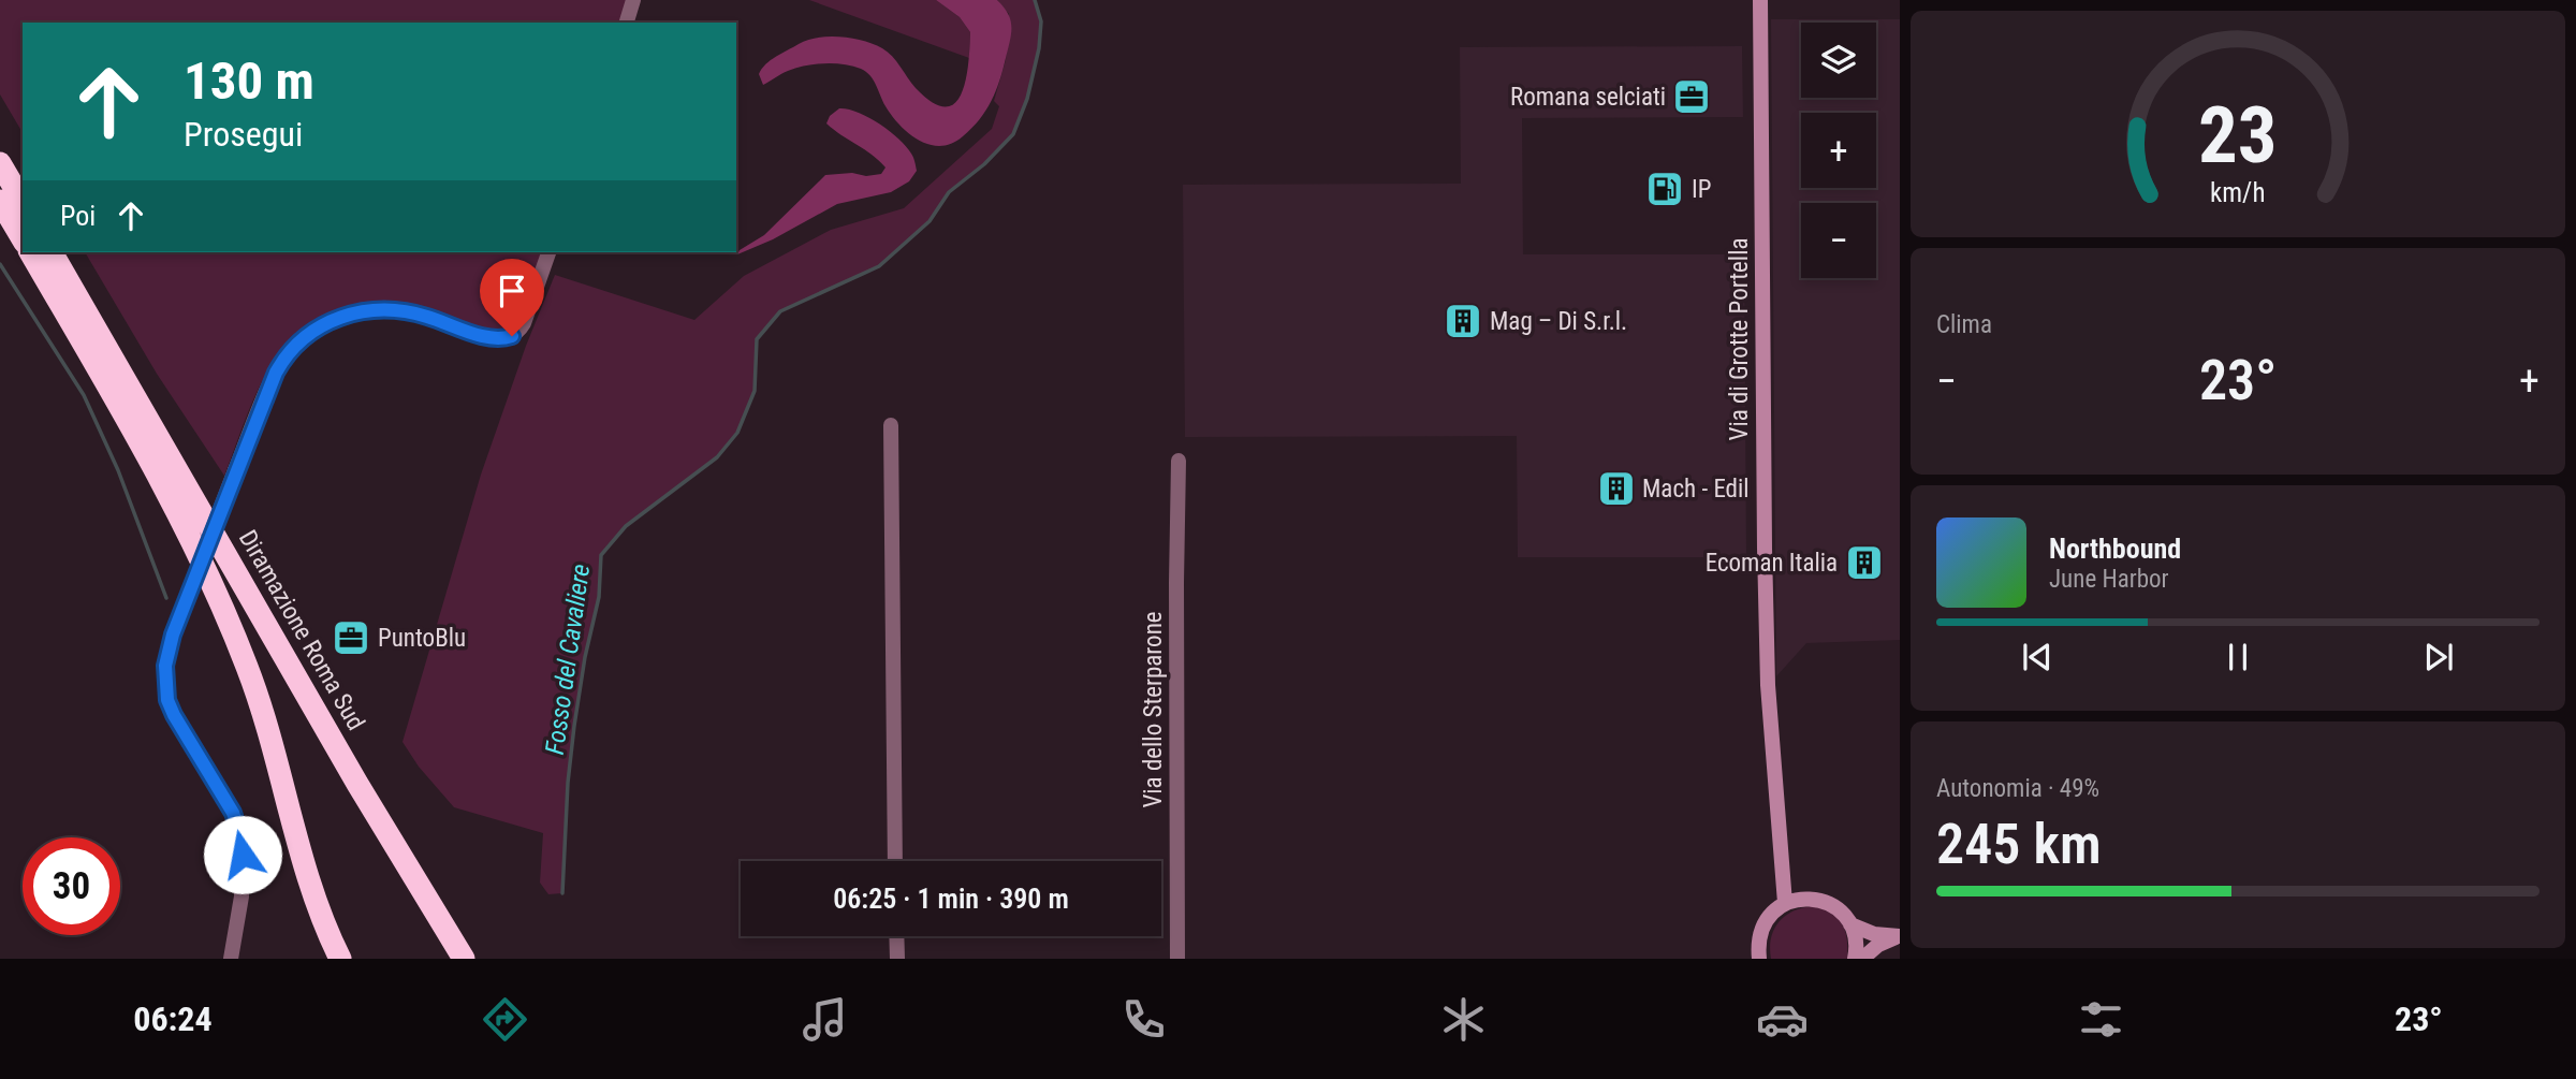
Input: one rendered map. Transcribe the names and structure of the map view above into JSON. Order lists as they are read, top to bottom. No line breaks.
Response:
{"streets":{"highway":["Diramazione Roma Sud"],"main road":["Via di Grotte Portella"],"street":["Via dello Sterparone"]},"water":["Fosso del Cavaliere"],"places":{"office":["Romana selciati","PuntoBlu"],"fuel station":["IP"],"building":["Mag – Di S.r.l.","Mach - Edil","Ecoman Italia"]},"page":{"map_buttons":["+","−"],"turn":["130 m","Prosegui"],"then":"Poi","tile":["Clima",["Autonomia · 49%","245 km"]],"heat":["−","23°","+"],"song":["Northbound","June Harbor"],"limit":"30","trip":"06:25 · 1 min · 390 m","tabs":["06:24","23°"],"gauge":["23","km/h"]}}
